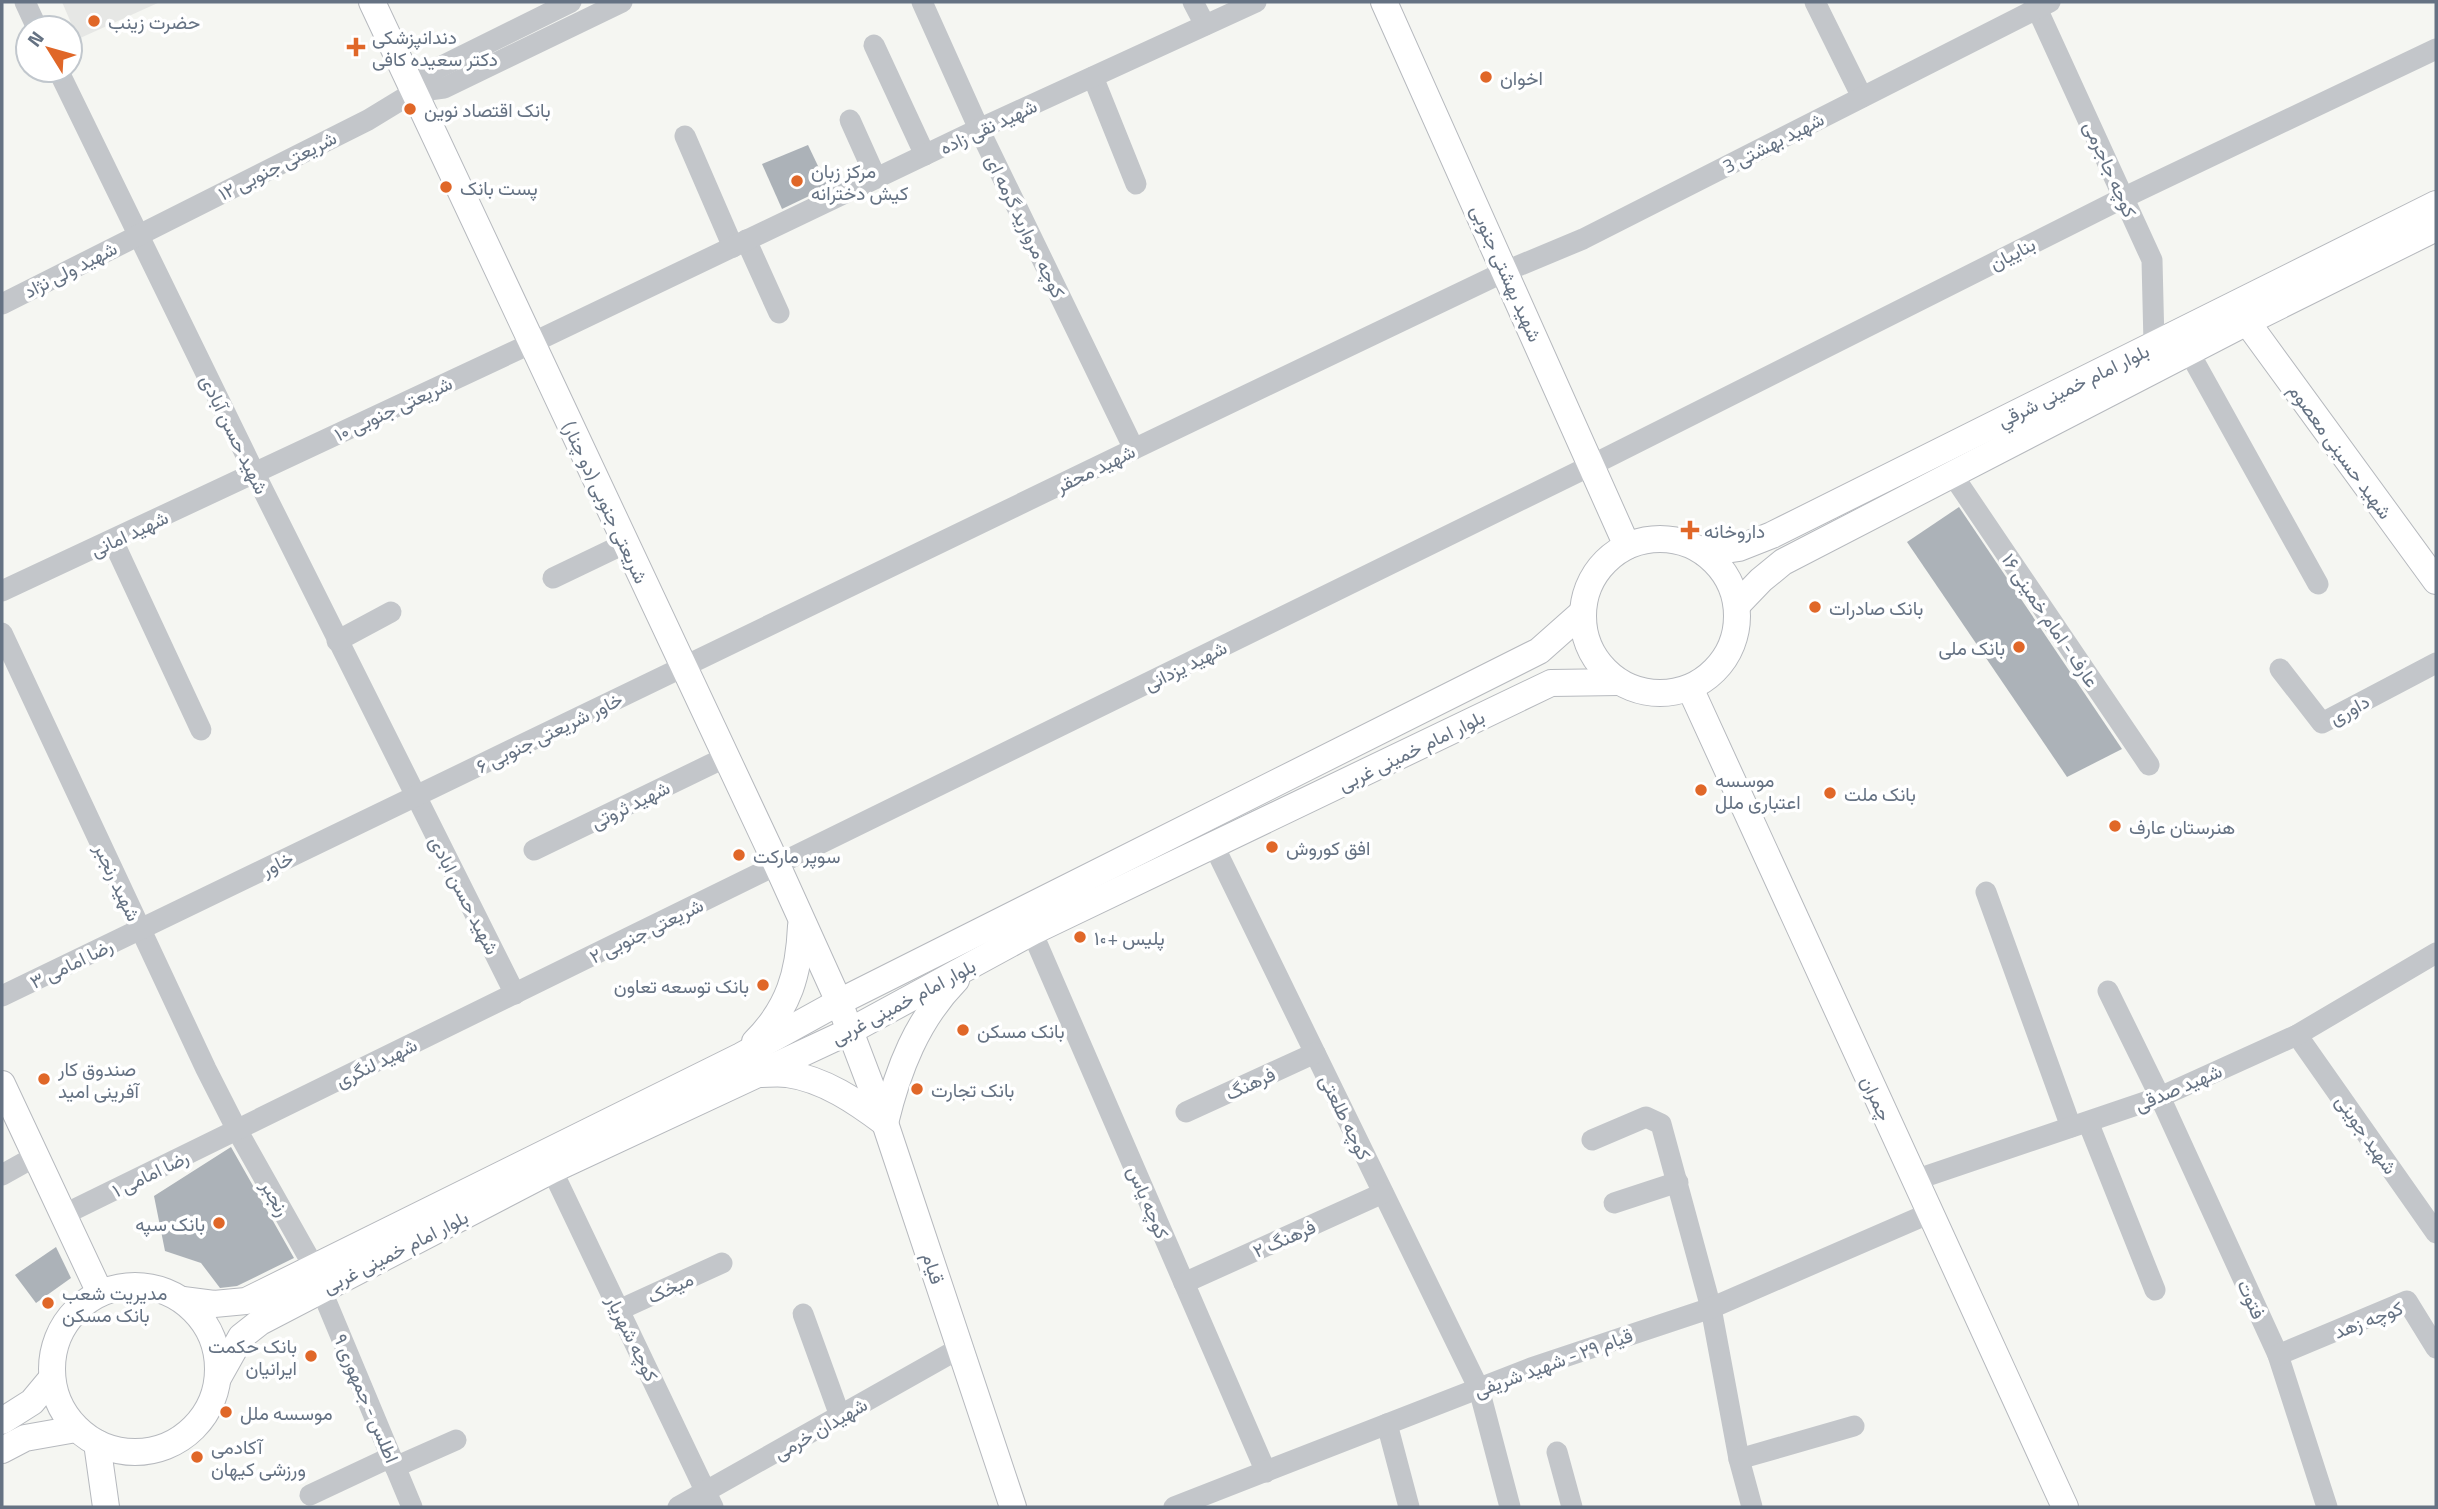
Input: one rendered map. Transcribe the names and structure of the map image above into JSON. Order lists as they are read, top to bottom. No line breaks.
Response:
{"streets":{"main road":["شهید بهشتی جنوبی","بلوار امام خمینی شرقي","شهید حسینی معصوم","شریعتی جنوبی (دو چنار)","بلوار امام خمینی غربی","چمران","قیام"],"street":["شهید نقی زاده","شهید بهشتی 3","شریعتی جنوبی ۱۲","کوچه جاجرمی","کوچه مروارید گرمه ای","بناییان","شهید ولی نژاد","شریعتی جنوبی ۱۰","شهید حسن آبادی","شهید محقر","شهید امانی","عارف - امام خمینی ۱۶","شهید یزدانی","داوری","خاور شریعتی جنوبی ۶","شهید ثروتی","خاور","شهید رنجبر","شهید حسن ابادی","شریعتی جنوبی ۲","رضا امامی ۳","شهید لنگری","فرهنگ","شهید صدقی","کوچه طلعتی","شهید جوینی","رضا امامی ۱","رنجبر","کوچه یاس","فرهنگ ۲","میخک","فتوت","کوچه زهد","کوچه شهریار","قیام ۲۹ - شهید شریفی","اطلس - جمهوری ۹","شهیدان خرمی"]},"crossings":[["شهید نقی زاده","کوچه مروارید گرمه ای"],["شهید نقی زاده","شریعتی جنوبی ۱۰"],["شهید نقی زاده","شریعتی جنوبی (دو چنار)"],["شهید بهشتی 3","کوچه جاجرمی"],["شهید بهشتی 3","شهید بهشتی جنوبی"],["شهید بهشتی 3","شهید محقر"],["شریعتی جنوبی ۱۲","شهید ولی نژاد"],["شریعتی جنوبی ۱۲","شهید حسن آبادی"],["شریعتی جنوبی ۱۲","شریعتی جنوبی (دو چنار)"],["کوچه جاجرمی","بناییان"],["کوچه جاجرمی","بلوار امام خمینی شرقي"],["کوچه مروارید گرمه ای","شهید محقر"],["بناییان","شهید بهشتی جنوبی"],["بناییان","شهید یزدانی"],["شهید ولی نژاد","شهید حسن آبادی"],["شهید بهشتی جنوبی","بلوار امام خمینی شرقي"],["شهید بهشتی جنوبی","شهید محقر"],["شهید بهشتی جنوبی","شهید یزدانی"],["شهید بهشتی جنوبی","بلوار امام خمینی غربی"],["شهید بهشتی جنوبی","چمران"],["بلوار امام خمینی شرقي","شهید حسینی معصوم"],["بلوار امام خمینی شرقي","عارف - امام خمینی ۱۶"],["بلوار امام خمینی شرقي","بلوار امام خمینی غربی"],["بلوار امام خمینی شرقي","چمران"],["شریعتی جنوبی ۱۰","شهید حسن آبادی"],["شریعتی جنوبی ۱۰","شریعتی جنوبی (دو چنار)"],["شریعتی جنوبی ۱۰","شهید امانی"],["شهید حسن آبادی","شهید امانی"],["شهید حسن آبادی","خاور شریعتی جنوبی ۶"],["شهید حسن آبادی","خاور"],["شهید حسن آبادی","شهید حسن ابادی"],["شهید محقر","شریعتی جنوبی (دو چنار)"],["شهید محقر","خاور شریعتی جنوبی ۶"],["شریعتی جنوبی (دو چنار)","شهید یزدانی"],["شریعتی جنوبی (دو چنار)","خاور شریعتی جنوبی ۶"],["شریعتی جنوبی (دو چنار)","بلوار امام خمینی غربی"],["شریعتی جنوبی (دو چنار)","شهید ثروتی"],["شریعتی جنوبی (دو چنار)","شریعتی جنوبی ۲"],["شریعتی جنوبی (دو چنار)","قیام"],["شهید یزدانی","شریعتی جنوبی ۲"],["خاور شریعتی جنوبی ۶","خاور"],["خاور شریعتی جنوبی ۶","شهید حسن ابادی"],["بلوار امام خمینی غربی","چمران"],["بلوار امام خمینی غربی","کوچه طلعتی"],["بلوار امام خمینی غربی","رنجبر"],["بلوار امام خمینی غربی","کوچه یاس"],["بلوار امام خمینی غربی","قیام"],["بلوار امام خمینی غربی","کوچه شهریار"],["بلوار امام خمینی غربی","اطلس - جمهوری ۹"],["خاور","شهید رنجبر"],["خاور","شهید حسن ابادی"],["خاور","رضا امامی ۳"],["شهید رنجبر","رضا امامی ۳"],["شهید رنجبر","شهید لنگری"],["شهید رنجبر","رضا امامی ۱"],["شهید رنجبر","رنجبر"],["شهید حسن ابادی","شریعتی جنوبی ۲"],["شهید حسن ابادی","شهید لنگری"],["شریعتی جنوبی ۲","شهید لنگری"],["شهید لنگری","رضا امامی ۱"],["شهید لنگری","رنجبر"],["فرهنگ","کوچه طلعتی"],["شهید صدقی","چمران"],["شهید صدقی","شهید جوینی"],["شهید صدقی","فتوت"],["چمران","قیام ۲۹ - شهید شریفی"],["کوچه طلعتی","فرهنگ ۲"],["کوچه طلعتی","قیام ۲۹ - شهید شریفی"],["رضا امامی ۱","رنجبر"],["رنجبر","اطلس - جمهوری ۹"],["کوچه یاس","فرهنگ ۲"],["کوچه یاس","قیام ۲۹ - شهید شریفی"],["قیام","شهیدان خرمی"],["میخک","کوچه شهریار"],["فتوت","کوچه زهد"],["کوچه شهریار","شهیدان خرمی"]],"places":{"other":["حضرت زینب","اخوان","بانک اقتصاد نوین","مرکز زبان کیش دخترانه","پست بانک","بانک صادرات","بانک ملی","موسسه اعتباری ملل","بانک ملت","هنرستان عارف","افق کوروش","سوپر مارکت","پلیس +۱۰","بانک توسعه تعاون","بانک مسکن","صندوق کار آفرینی امید","بانک تجارت","بانک سپه","مدیریت شعب بانک مسکن","بانک حکمت ایرانیان","موسسه ملل","آکادمی ورزشی کیهان"],"health":["دندانپزشکی دکتر سعیده کافی","داروخانه"]},"north":"top left"}
